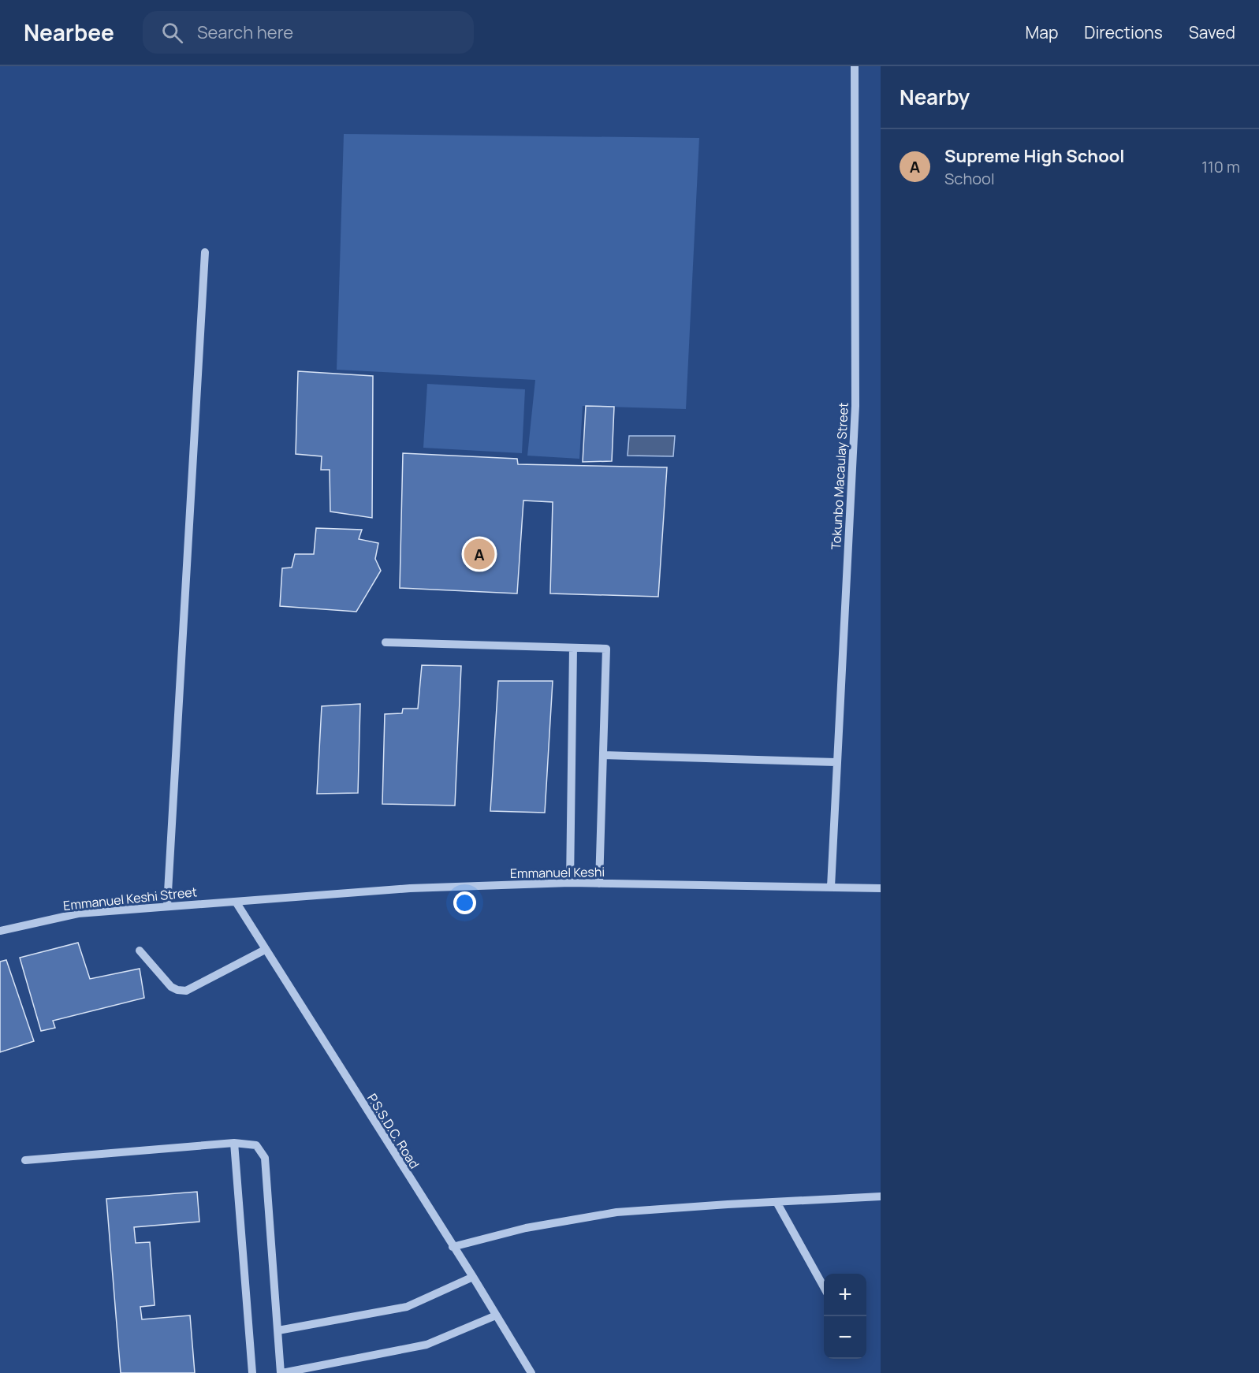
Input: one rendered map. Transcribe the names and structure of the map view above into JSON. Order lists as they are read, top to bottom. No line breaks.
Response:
{"streets":{"street":["Tokunbo Macaulay Street","Emmanuel Keshi","Emmanuel Keshi Street","P.S.S.D.C. Road"]},"crossings":[["Tokunbo Macaulay Street","Emmanuel Keshi"],["Emmanuel Keshi","Emmanuel Keshi Street"],["Emmanuel Keshi","P.S.S.D.C. Road"],["Emmanuel Keshi Street","P.S.S.D.C. Road"]],"page":{"header":"Nearbee","search":"Search here","nav":["Map","Directions","Saved"],"heading":"Nearby","list":[{"mark":"A","name":"Supreme High School","note":"School","value":"110 m"}],"pins":"A","map_buttons":["+","−"]}}
